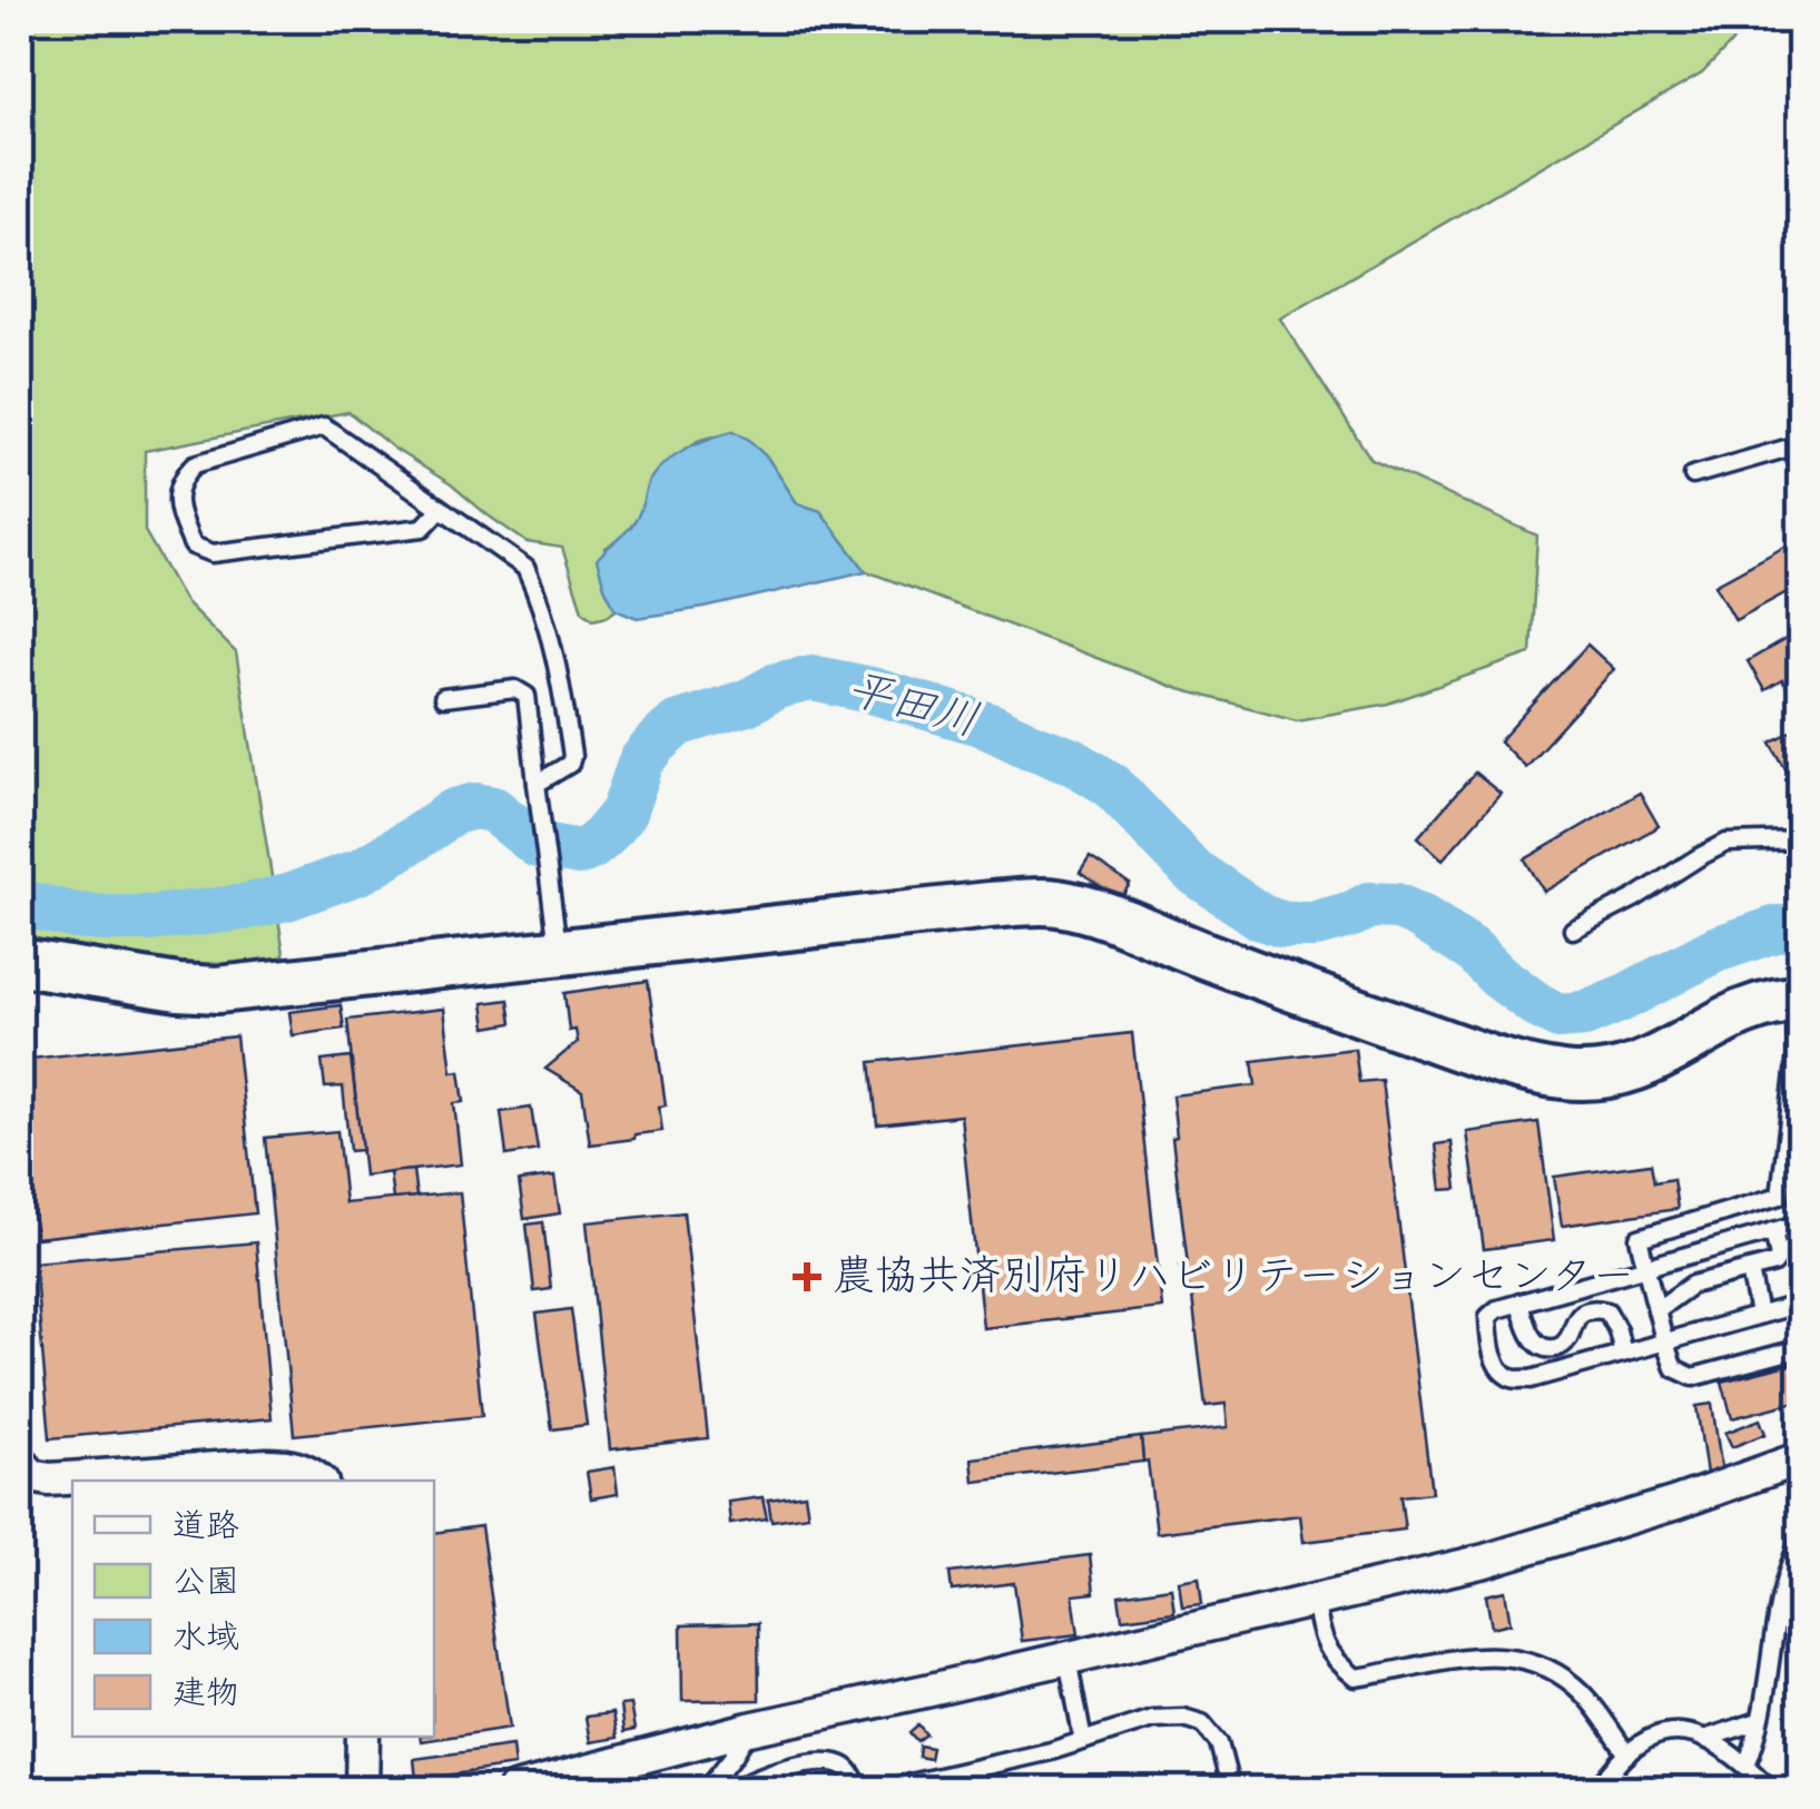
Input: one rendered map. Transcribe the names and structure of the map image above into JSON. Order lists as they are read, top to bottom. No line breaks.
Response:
{"water":["平田川"],"places":{"health":["農協共済別府リハビリテーションセンター"]},"legend":["道路","公園","水域","建物"]}
